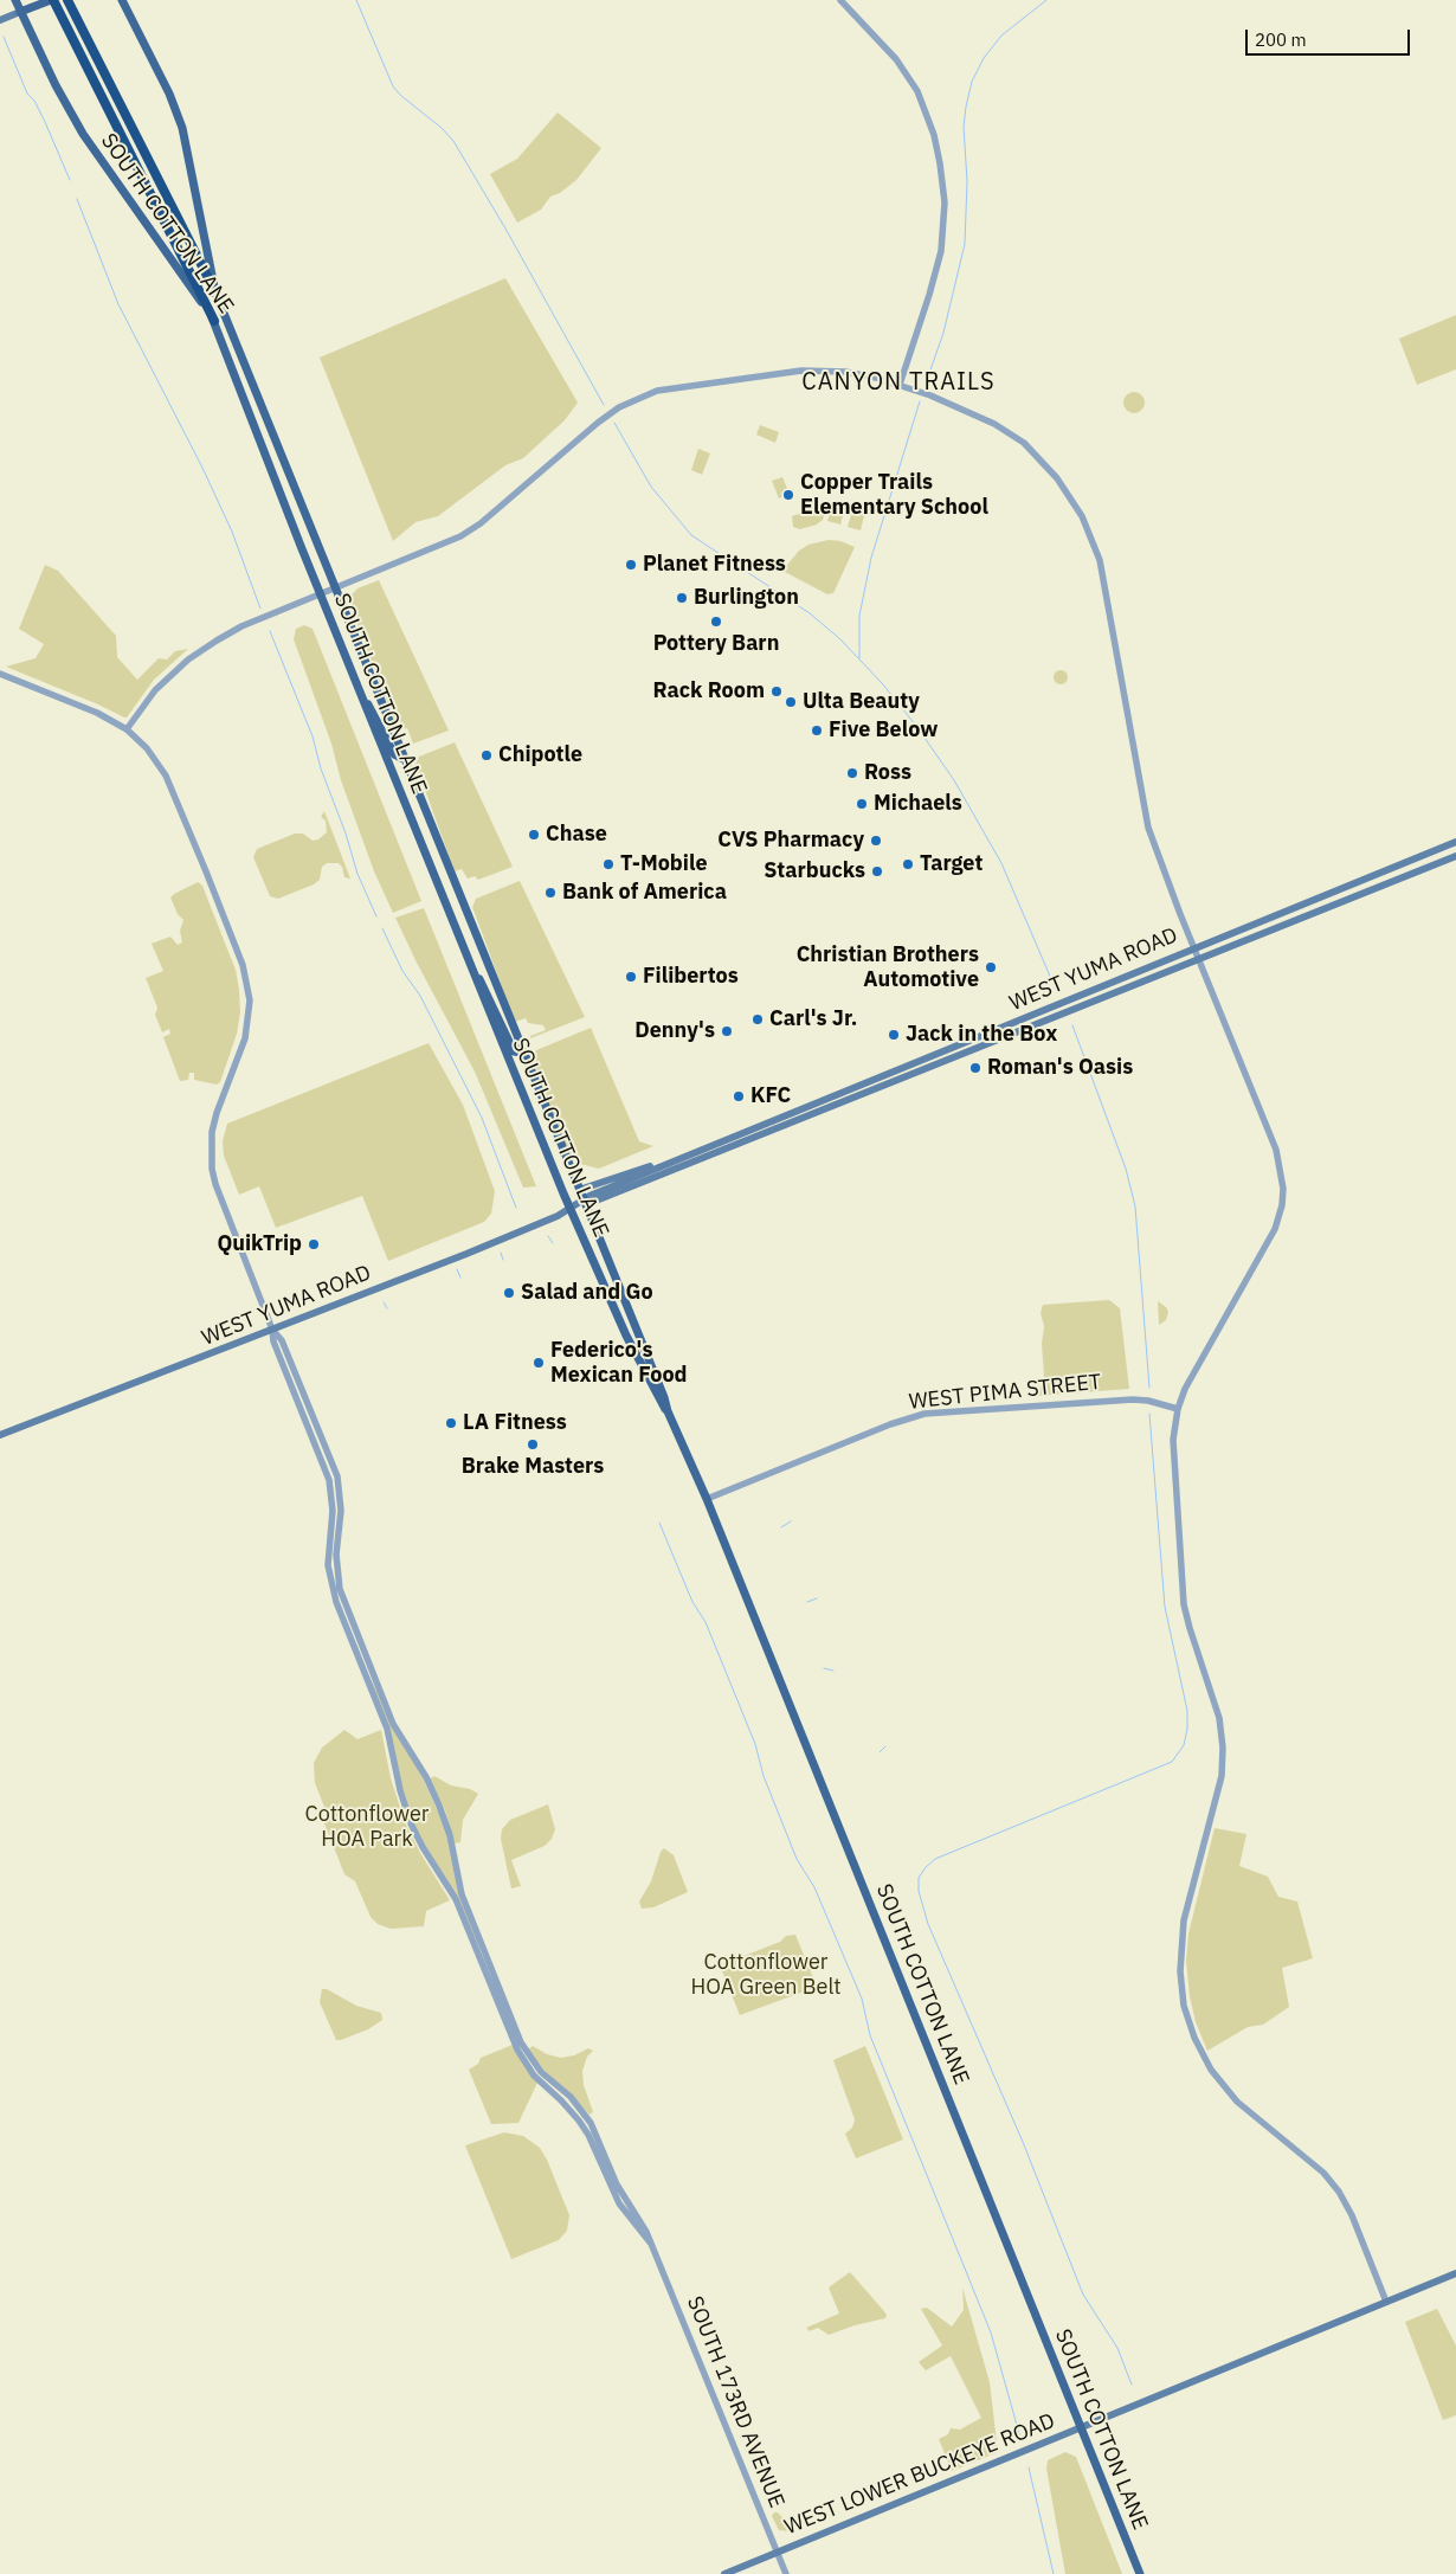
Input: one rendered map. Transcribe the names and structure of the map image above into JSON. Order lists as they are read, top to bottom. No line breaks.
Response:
{"streets":{"main road":["SOUTH COTTON LANE","WEST YUMA ROAD","WEST LOWER BUCKEYE ROAD"],"street":["WEST PIMA STREET","SOUTH 173RD AVENUE"]},"crossings":[["SOUTH COTTON LANE","WEST YUMA ROAD"],["SOUTH COTTON LANE","WEST PIMA STREET"],["SOUTH COTTON LANE","WEST LOWER BUCKEYE ROAD"],["WEST YUMA ROAD","SOUTH 173RD AVENUE"],["SOUTH 173RD AVENUE","WEST LOWER BUCKEYE ROAD"]],"districts":["CANYON TRAILS"],"parks":["Cottonflower HOA Park","Cottonflower HOA Green Belt"],"places":["Copper Trails Elementary School","Planet Fitness","Burlington","Pottery Barn","Rack Room","Ulta Beauty","Five Below","Chipotle","Ross","Michaels","Chase","CVS Pharmacy","T-Mobile","Target","Starbucks","Bank of America","Christian Brothers Automotive","Filibertos","Carl's Jr.","Denny's","Jack in the Box","Roman's Oasis","KFC","QuikTrip","Salad and Go","Federico's Mexican Food","LA Fitness","Brake Masters"],"scale_bar":"200 m"}
